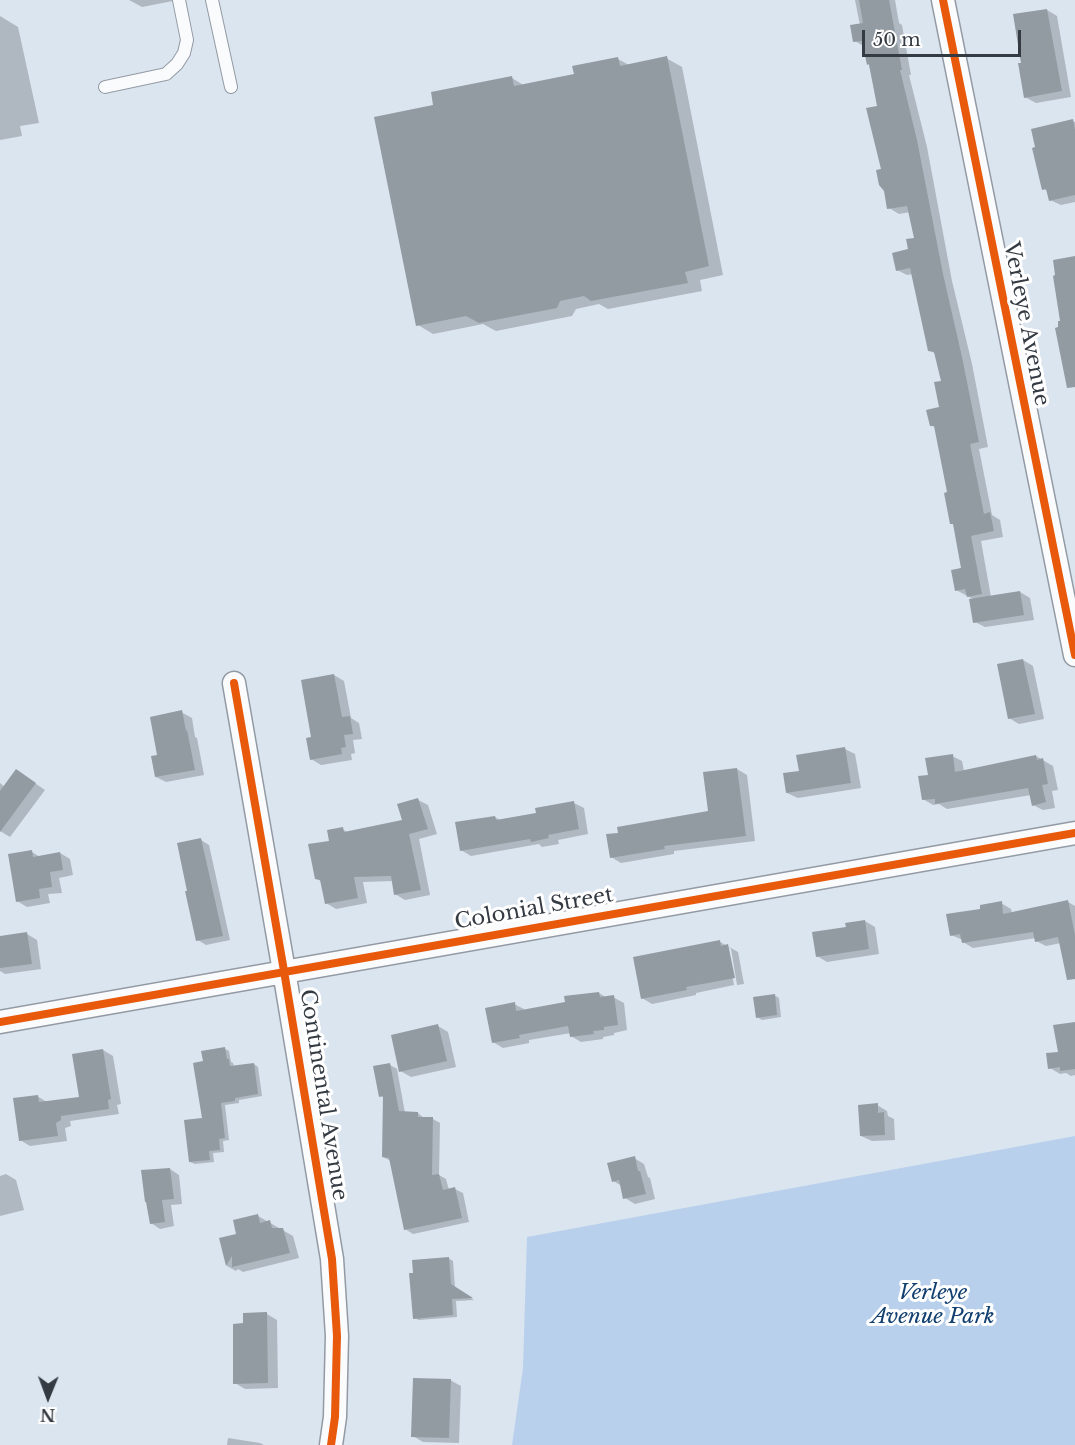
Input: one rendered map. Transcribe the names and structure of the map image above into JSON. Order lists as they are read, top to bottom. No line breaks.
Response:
{"streets":{"street":["Verleye Avenue","Colonial Street","Continental Avenue"]},"crossings":[["Colonial Street","Continental Avenue"]],"parks":["Verleye Avenue Park"],"scale_bar":"50 m","north":"bottom"}
